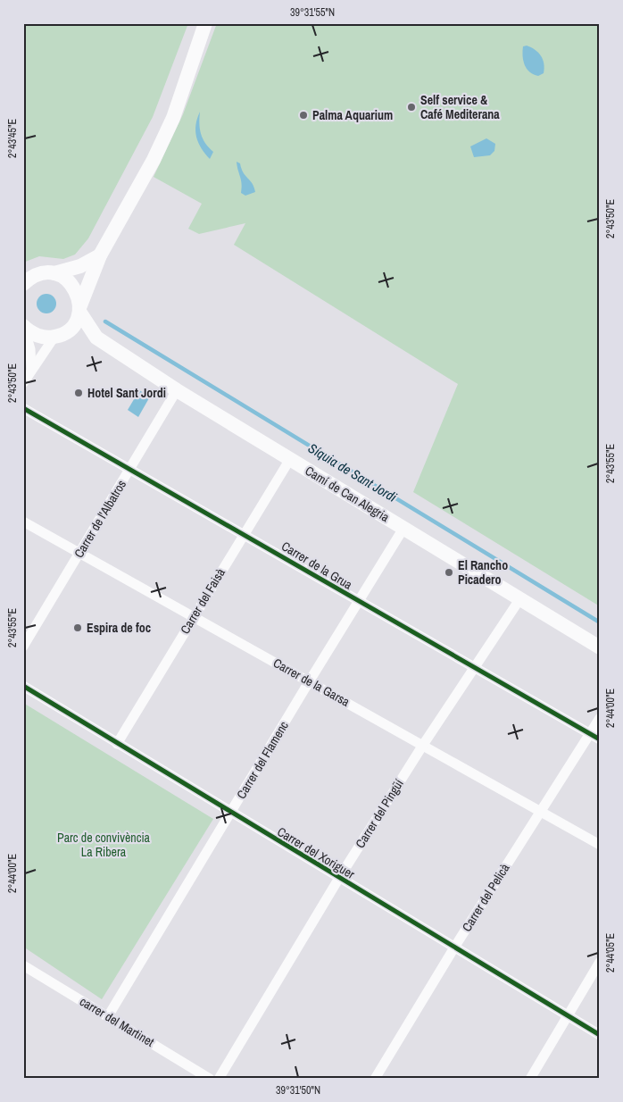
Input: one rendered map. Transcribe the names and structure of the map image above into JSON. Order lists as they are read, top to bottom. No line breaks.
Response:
{"streets":{"street":["Camí de Can Alegria","Carrer de l'Albatros","Carrer de la Grua","Carrer del Faisà","Carrer de la Garsa","Carrer del Flamenc","Carrer del Pingüí","Carrer del Xoriguer","Carrer del Pelicà","carrer del Martinet"]},"crossings":[["Camí de Can Alegria","Carrer de l'Albatros"],["Camí de Can Alegria","Carrer del Faisà"],["Camí de Can Alegria","Carrer del Flamenc"],["Camí de Can Alegria","Carrer del Pingüí"],["Carrer de l'Albatros","Carrer de la Grua"],["Carrer de l'Albatros","Carrer de la Garsa"],["Carrer de la Grua","Carrer del Faisà"],["Carrer de la Grua","Carrer del Flamenc"],["Carrer de la Grua","Carrer del Pingüí"],["Carrer de la Grua","Carrer del Pelicà"],["Carrer del Faisà","Carrer de la Garsa"],["Carrer del Faisà","Carrer del Xoriguer"],["Carrer de la Garsa","Carrer del Flamenc"],["Carrer de la Garsa","Carrer del Pingüí"],["Carrer de la Garsa","Carrer del Pelicà"],["Carrer del Flamenc","Carrer del Xoriguer"],["Carrer del Flamenc","carrer del Martinet"],["Carrer del Pingüí","Carrer del Xoriguer"],["Carrer del Xoriguer","Carrer del Pelicà"]],"water":["Síquia de Sant Jordi"],"parks":["Parc de convivència La Ribera"],"places":["Self service & Café Mediterana","Palma Aquarium","Hotel Sant Jordi","El Rancho Picadero","Espira de foc"],"coordinates":["39°31'55\"N","2°43'45\"E","2°43'50\"E","2°43'55\"E","2°44'00\"E","2°44'05\"E","39°31'50\"N"]}
